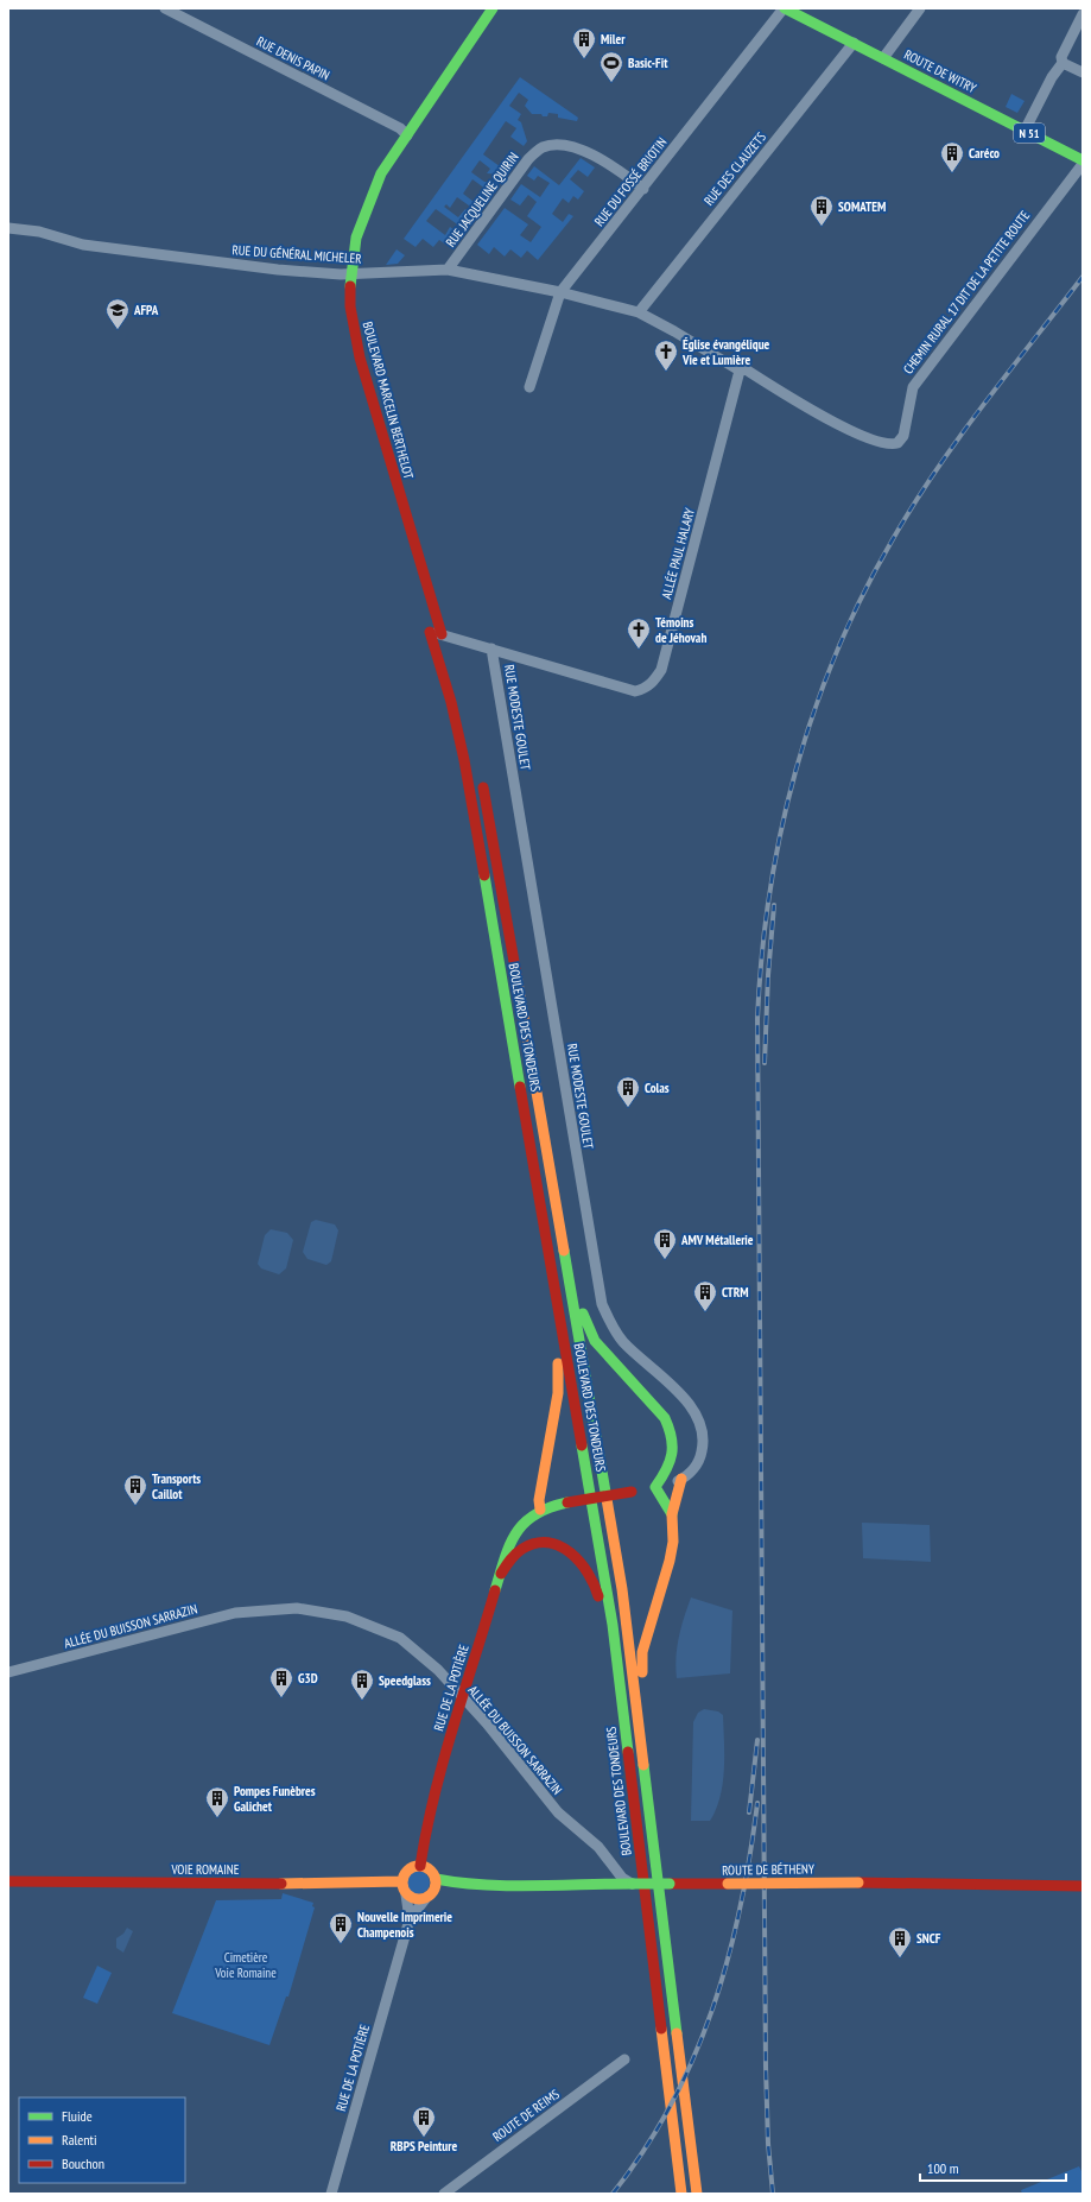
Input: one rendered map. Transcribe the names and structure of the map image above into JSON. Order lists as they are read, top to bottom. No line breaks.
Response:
{"streets":{"main road":["ROUTE DE WITRY","N 51","BOULEVARD MARCELIN BERTHELOT","BOULEVARD DES TONDEURS","RUE DE LA POTIÈRE","VOIE ROMAINE","ROUTE DE BÉTHENY"],"street":["RUE DENIS PAPIN","RUE DES CLAUZETS","RUE DU FOSSÉ BRIOTIN","RUE JACQUELINE QUIRIN","RUE DU GÉNÉRAL MICHELER","CHEMIN RURAL 17 DIT DE LA PETITE ROUTE","ALLÉE PAUL HALARY","RUE MODESTE GOULET","ALLÉE DU BUISSON SARRAZIN","ROUTE DE REIMS"]},"crossings":[["RUE DENIS PAPIN","BOULEVARD MARCELIN BERTHELOT"],["ROUTE DE WITRY","RUE DES CLAUZETS"],["ROUTE DE WITRY","RUE DU FOSSÉ BRIOTIN"],["RUE DES CLAUZETS","RUE DU GÉNÉRAL MICHELER"],["RUE DU FOSSÉ BRIOTIN","RUE JACQUELINE QUIRIN"],["RUE DU FOSSÉ BRIOTIN","RUE DU GÉNÉRAL MICHELER"],["RUE JACQUELINE QUIRIN","RUE DU GÉNÉRAL MICHELER"],["RUE DU GÉNÉRAL MICHELER","BOULEVARD MARCELIN BERTHELOT"],["CHEMIN RURAL 17 DIT DE LA PETITE ROUTE","ALLÉE PAUL HALARY"],["BOULEVARD MARCELIN BERTHELOT","ALLÉE PAUL HALARY"],["BOULEVARD MARCELIN BERTHELOT","BOULEVARD DES TONDEURS"],["ALLÉE PAUL HALARY","RUE MODESTE GOULET"],["ALLÉE PAUL HALARY","BOULEVARD DES TONDEURS"],["ALLÉE DU BUISSON SARRAZIN","RUE DE LA POTIÈRE"],["ALLÉE DU BUISSON SARRAZIN","ROUTE DE BÉTHENY"],["RUE DE LA POTIÈRE","VOIE ROMAINE"],["RUE DE LA POTIÈRE","ROUTE DE BÉTHENY"],["VOIE ROMAINE","ROUTE DE BÉTHENY"]],"parks":["Cimetière Voie Romaine"],"places":{"building":["Miler","Caréco","SOMATEM","Colas","AMV Métallerie","CTRM","Transports Caillot","G3D","Speedglass","Pompes Funèbres Galichet","Nouvelle Imprimerie Champenois","SNCF","RBPS Peinture"],"sports":["Basic-Fit"],"school or university":["AFPA"],"church":["Église évangélique Vie et Lumière","Témoins de Jéhovah"]},"legend":["Fluide","Ralenti","Bouchon"],"scale_bar":"100 m"}
